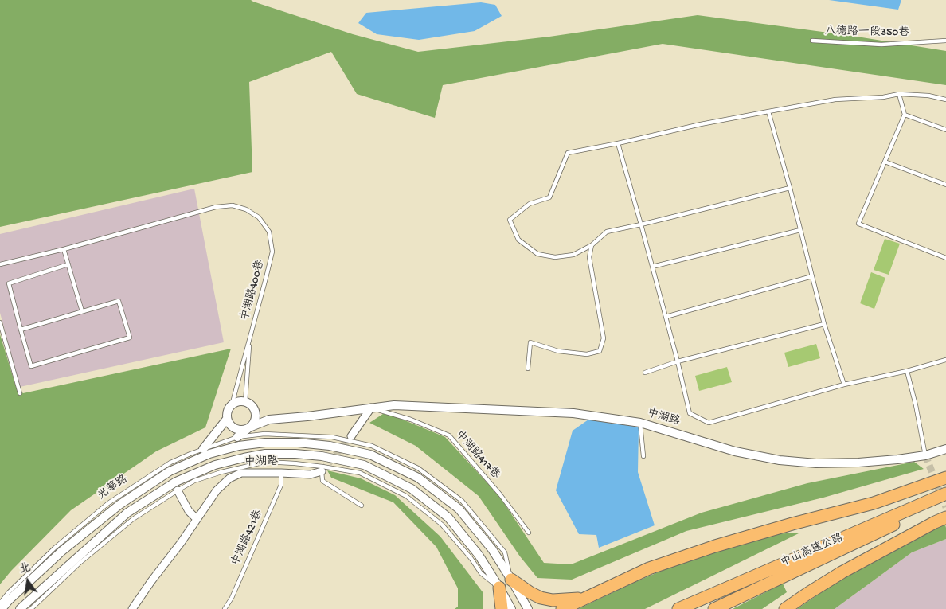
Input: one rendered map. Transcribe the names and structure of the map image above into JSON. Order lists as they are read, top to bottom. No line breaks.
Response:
{"streets":{"highway":["中山高速公路"],"street":["中湖路","光華路"],"lane":["八德路一段350巷","中湖路400巷","中湖路417巷","中湖路421巷"]},"crossings":[["中湖路400巷","中湖路"],["中湖路","中湖路417巷"],["中湖路","光華路"],["中湖路","中湖路421巷"]],"north":"top"}
